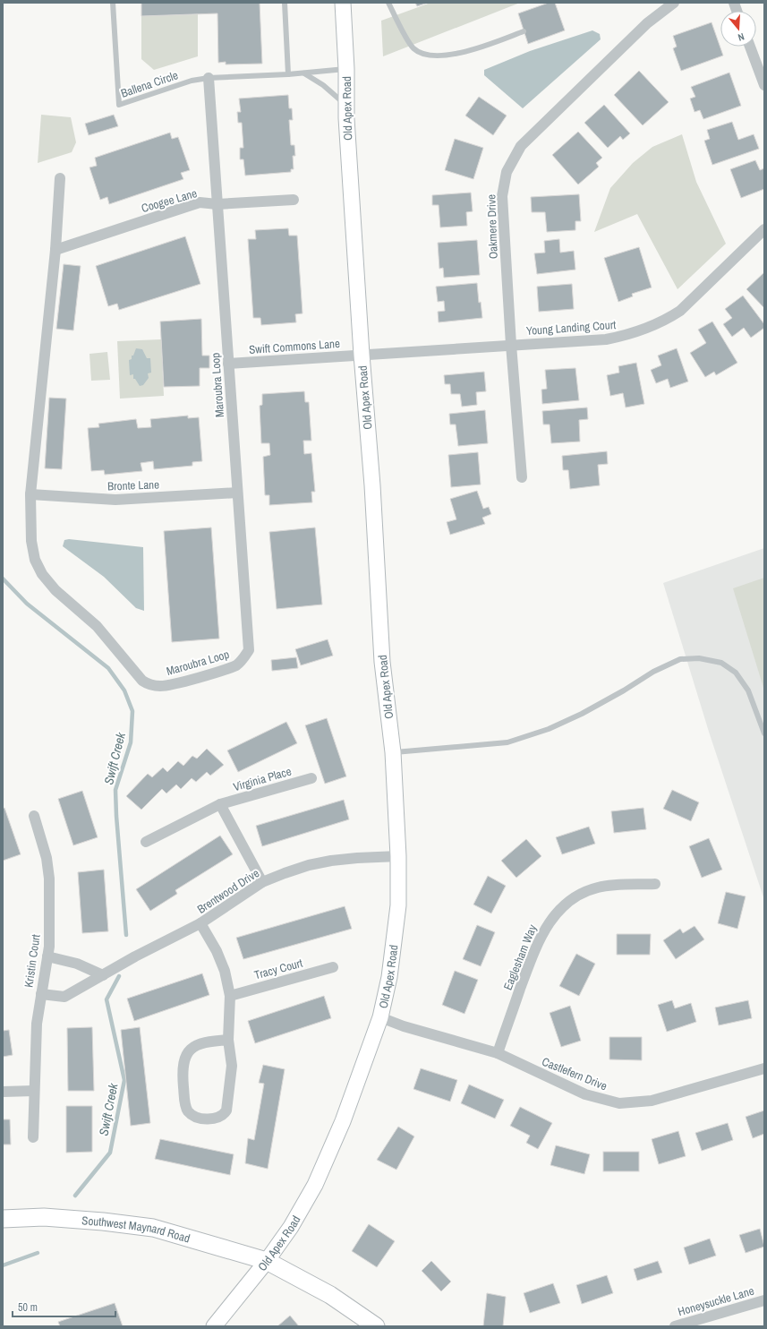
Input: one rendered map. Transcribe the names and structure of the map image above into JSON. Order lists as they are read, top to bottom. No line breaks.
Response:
{"streets":{"main road":["Old Apex Road","Southwest Maynard Road"],"street":["Coogee Lane","Oakmere Drive","Young Landing Court","Swift Commons Lane","Maroubra Loop","Bronte Lane","Virginia Place","Brentwood Drive","Eaglesham Way","Kristin Court","Tracy Court","Castlefern Drive","Honeysuckle Lane"],"lane":["Ballena Circle"]},"crossings":[["Ballena Circle","Old Apex Road"],["Ballena Circle","Maroubra Loop"],["Old Apex Road","Young Landing Court"],["Old Apex Road","Swift Commons Lane"],["Old Apex Road","Brentwood Drive"],["Old Apex Road","Castlefern Drive"],["Old Apex Road","Southwest Maynard Road"],["Coogee Lane","Maroubra Loop"],["Oakmere Drive","Young Landing Court"],["Young Landing Court","Swift Commons Lane"],["Swift Commons Lane","Maroubra Loop"],["Maroubra Loop","Bronte Lane"],["Brentwood Drive","Kristin Court"],["Eaglesham Way","Castlefern Drive"]],"water":["Swift Creek"],"scale_bar":"50 m","north":"bottom"}
